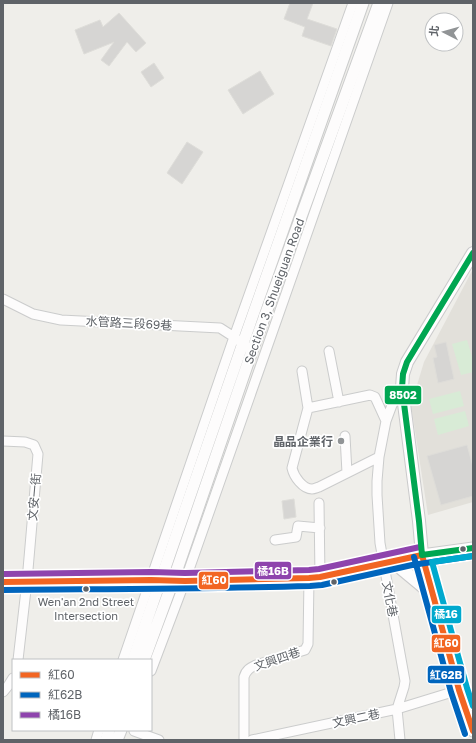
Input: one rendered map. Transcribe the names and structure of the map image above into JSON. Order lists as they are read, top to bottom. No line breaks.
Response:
{"streets":{"street":["Section 3, Shueiguan Road","水管路三段69巷","文安一街","文化巷","文興四巷","文興二巷"]},"crossings":[["Section 3, Shueiguan Road","水管路三段69巷"],["文化巷","文興二巷"]],"places":["晶品企業行","Wen'an 2nd Street Intersection"],"lines":["transit line 8502","transit line 橘16B","transit line 紅60","transit line 紅62B","transit line 橘16"],"legend":["紅60","紅62B","橘16B"],"north":"left"}
